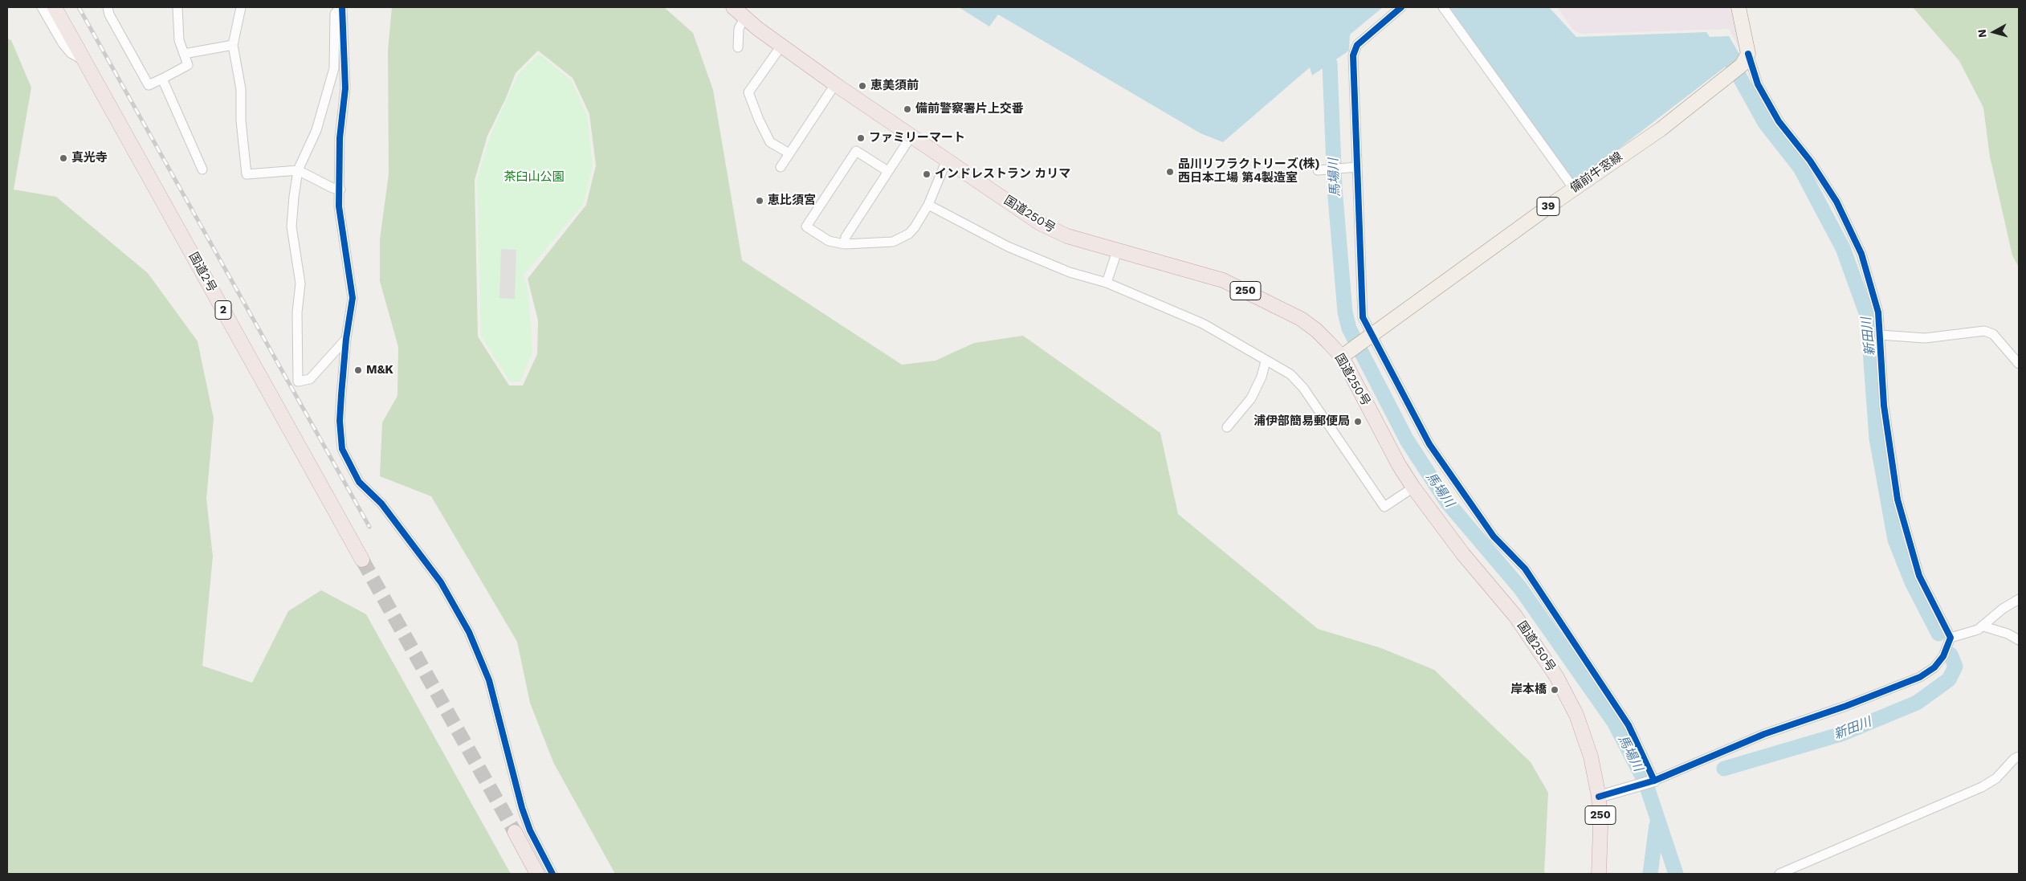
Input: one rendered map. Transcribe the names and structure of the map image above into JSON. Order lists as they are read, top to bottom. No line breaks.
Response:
{"streets":{"highway":["国道250号","国道2号","250","2"],"main road":["備前牛窓線","39"]},"crossings":[["備前牛窓線","国道250号"]],"water":["馬場川","新田川"],"parks":["茶臼山公園"],"places":["恵美須前","備前警察署片上交番","ファミリーマート","真光寺","品川リフラクトリーズ(株) 西日本工場 第4製造室","インドレストラン カリマ","恵比須宮","M&K","浦伊部簡易郵便局","岸本橋"],"north":"left"}
